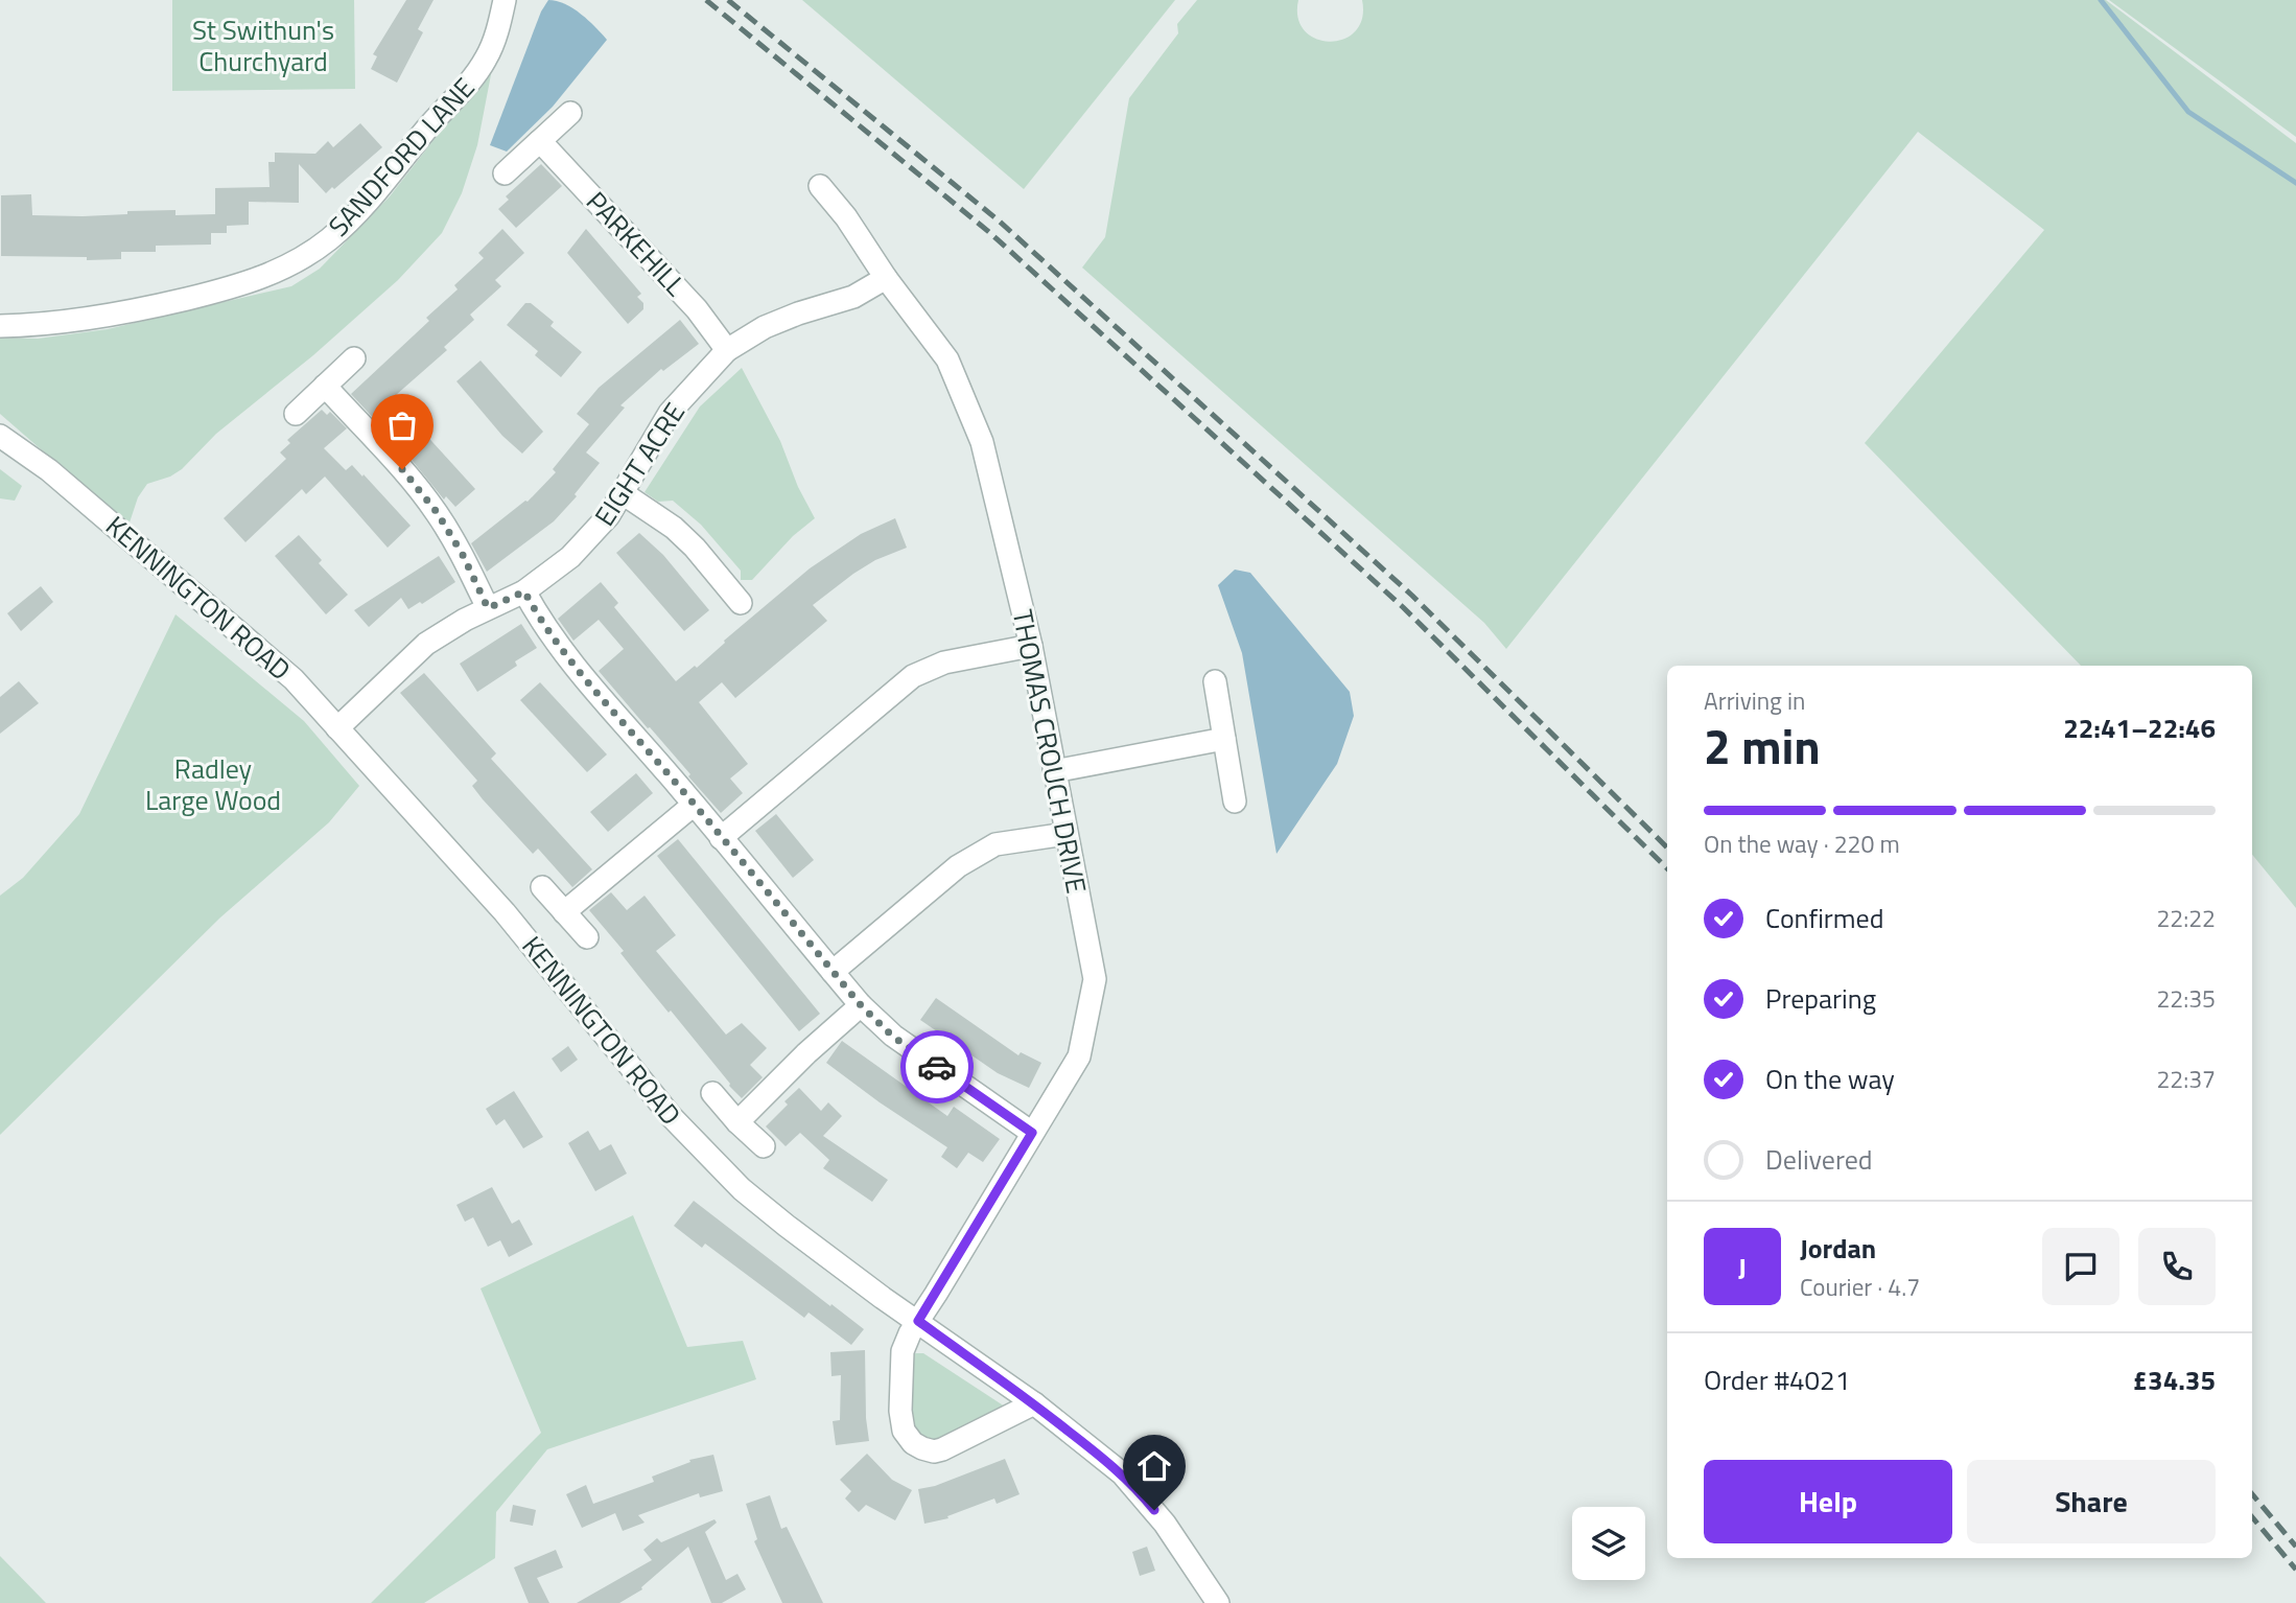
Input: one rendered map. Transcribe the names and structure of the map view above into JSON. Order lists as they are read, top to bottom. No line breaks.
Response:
{"streets":{"street":["SANDFORD LANE","PARKEHILL","EIGHT ACRE","KENNINGTON ROAD","THOMAS CROUCH DRIVE"]},"crossings":[["PARKEHILL","EIGHT ACRE"],["EIGHT ACRE","KENNINGTON ROAD"],["EIGHT ACRE","THOMAS CROUCH DRIVE"],["KENNINGTON ROAD","THOMAS CROUCH DRIVE"]],"parks":["St Swithun's Churchyard","Radley Large Wood"],"page":{"heading":["2 min","Arriving in","22:41–22:46"],"panel":["Jordan","Courier · 4.7","Order #4021","£34.35"],"bar":"On the way · 220 m","list":[["Confirmed","22:22"],["Preparing","22:35"],["On the way","22:37"],"Delivered"],"round":"J","buttons":["Help","Share"]}}
